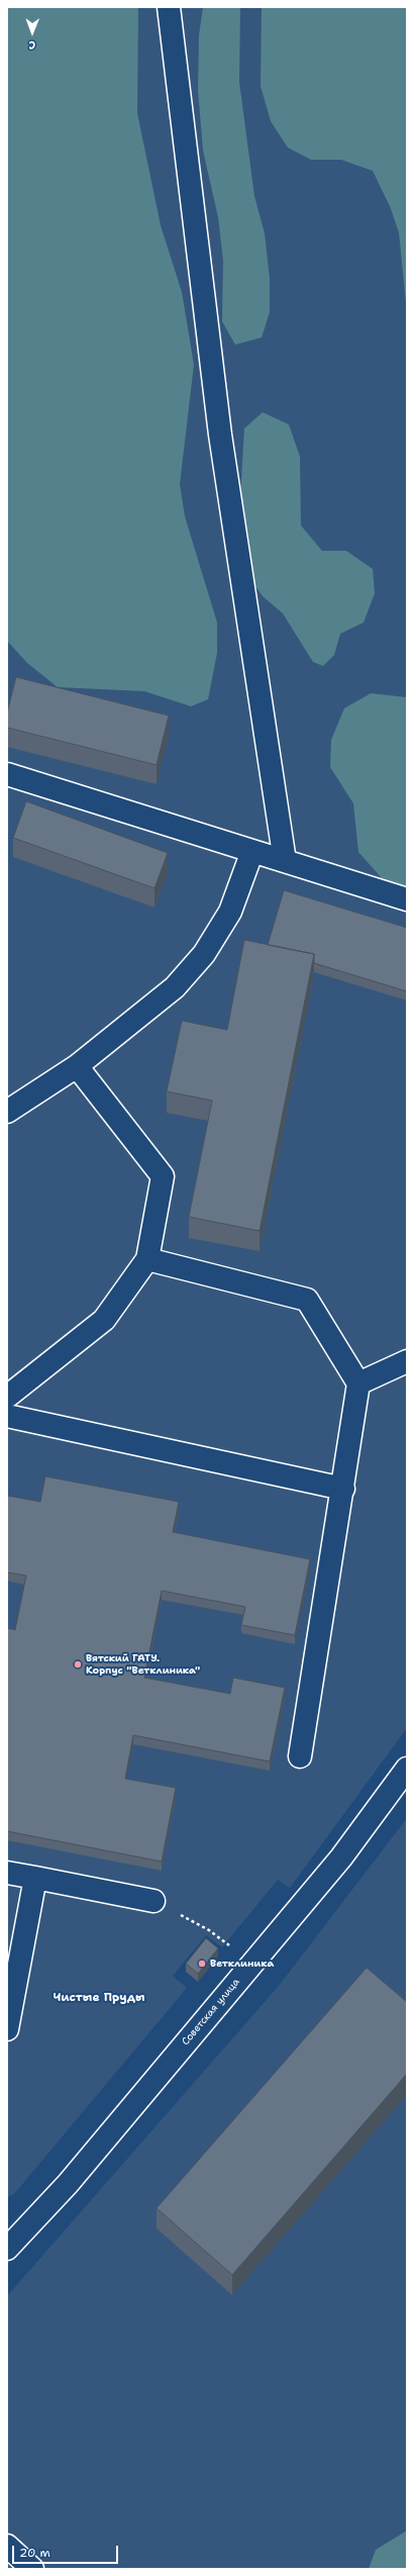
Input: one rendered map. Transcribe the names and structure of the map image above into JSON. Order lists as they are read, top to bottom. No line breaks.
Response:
{"streets":{"street":["Советская улица"]},"districts":["Чистые Пруды"],"places":["Вятский ГАТУ. Корпус \"Ветклиника\"","Ветклиника"],"scale_bar":"20 m","north":"bottom"}
